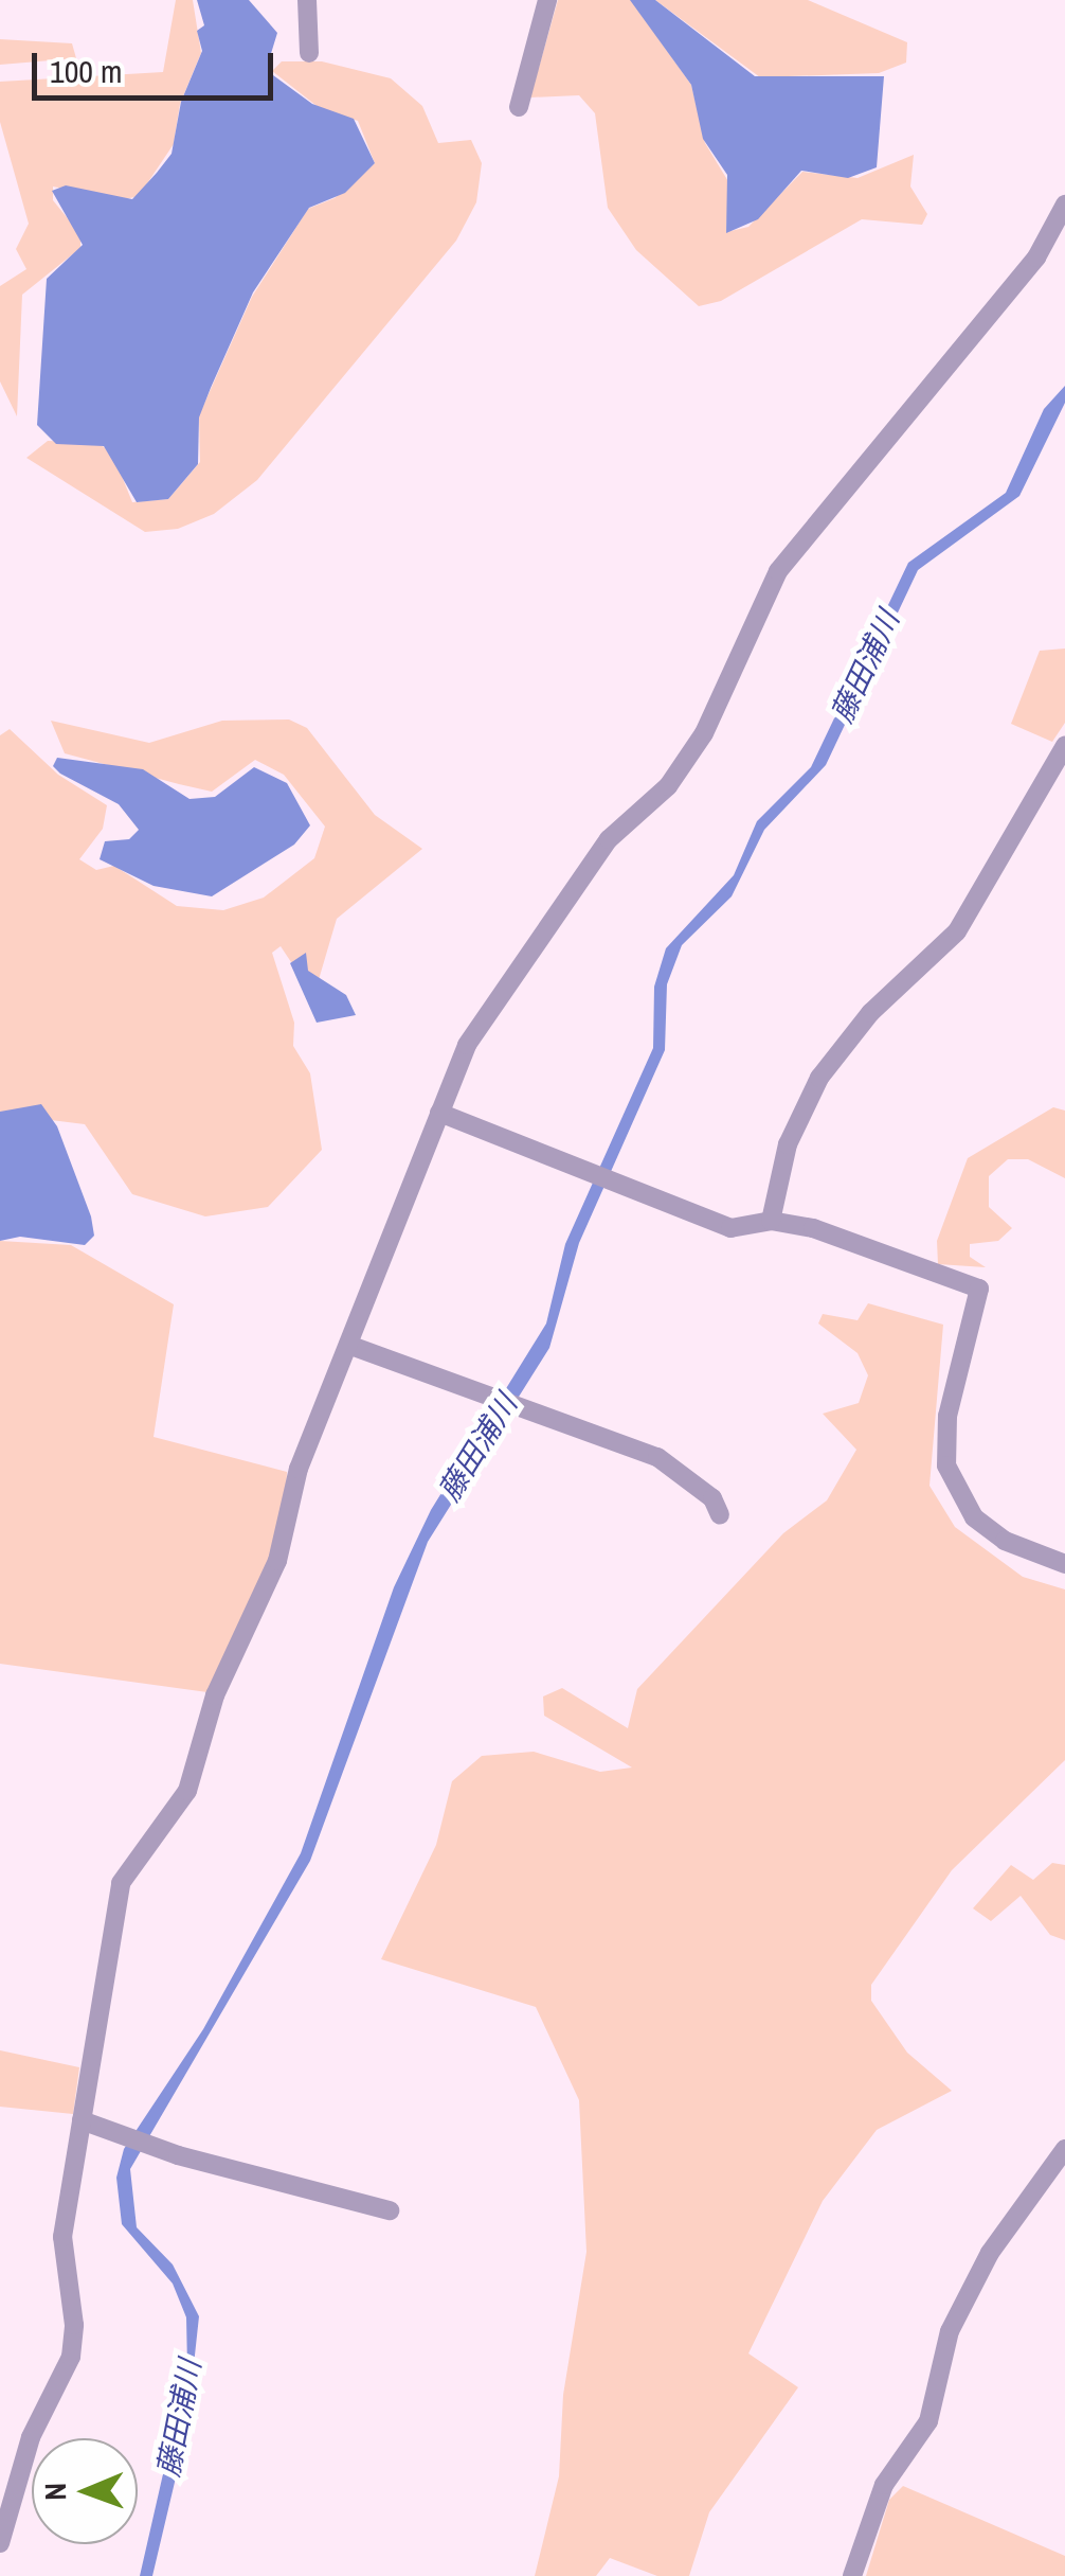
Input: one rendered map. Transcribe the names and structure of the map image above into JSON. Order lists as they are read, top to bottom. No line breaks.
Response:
{"water":["藤田浦川"],"scale_bar":"100 m","north":"left"}
